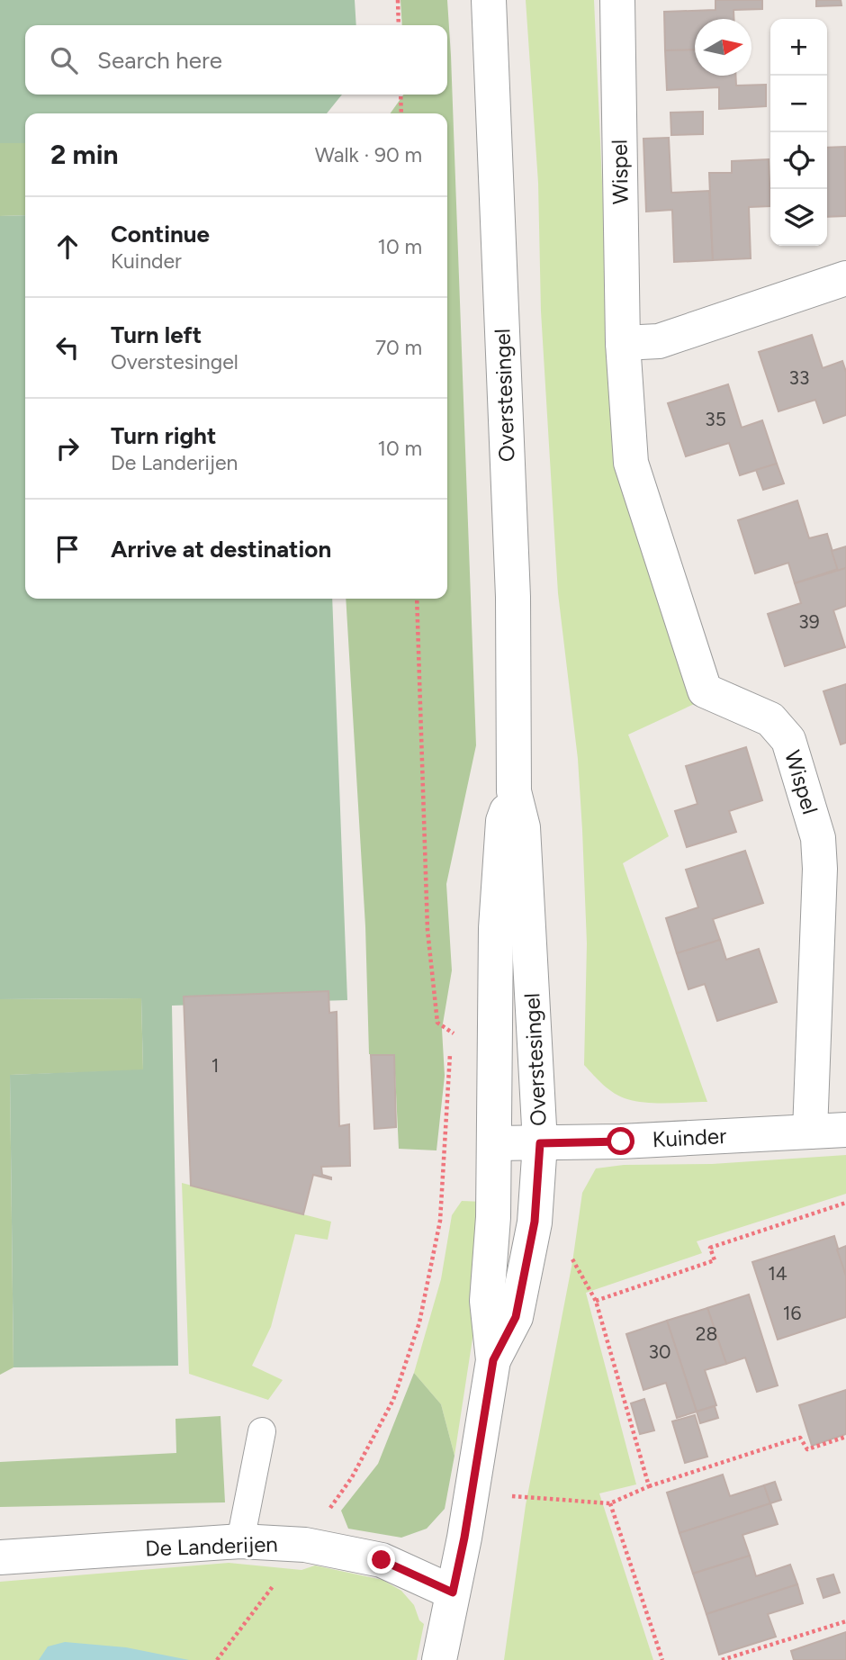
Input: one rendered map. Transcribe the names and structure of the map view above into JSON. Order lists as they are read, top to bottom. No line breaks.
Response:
{"streets":{"street":["Wispel","Overstesingel","Kuinder","De Landerijen"]},"crossings":[["Wispel","Kuinder"],["Overstesingel","Kuinder"],["Overstesingel","De Landerijen"]],"house_numbers":["33","35","39","1","14","16","28","30"],"north":"right","page":{"map_buttons":["+","−"],"search":"Search here","heading":["2 min","Walk · 90 m"],"list":[["Continue","Kuinder","10 m"],["Turn left","Overstesingel","70 m"],["Turn right","De Landerijen","10 m"],"Arrive at destination"]}}
